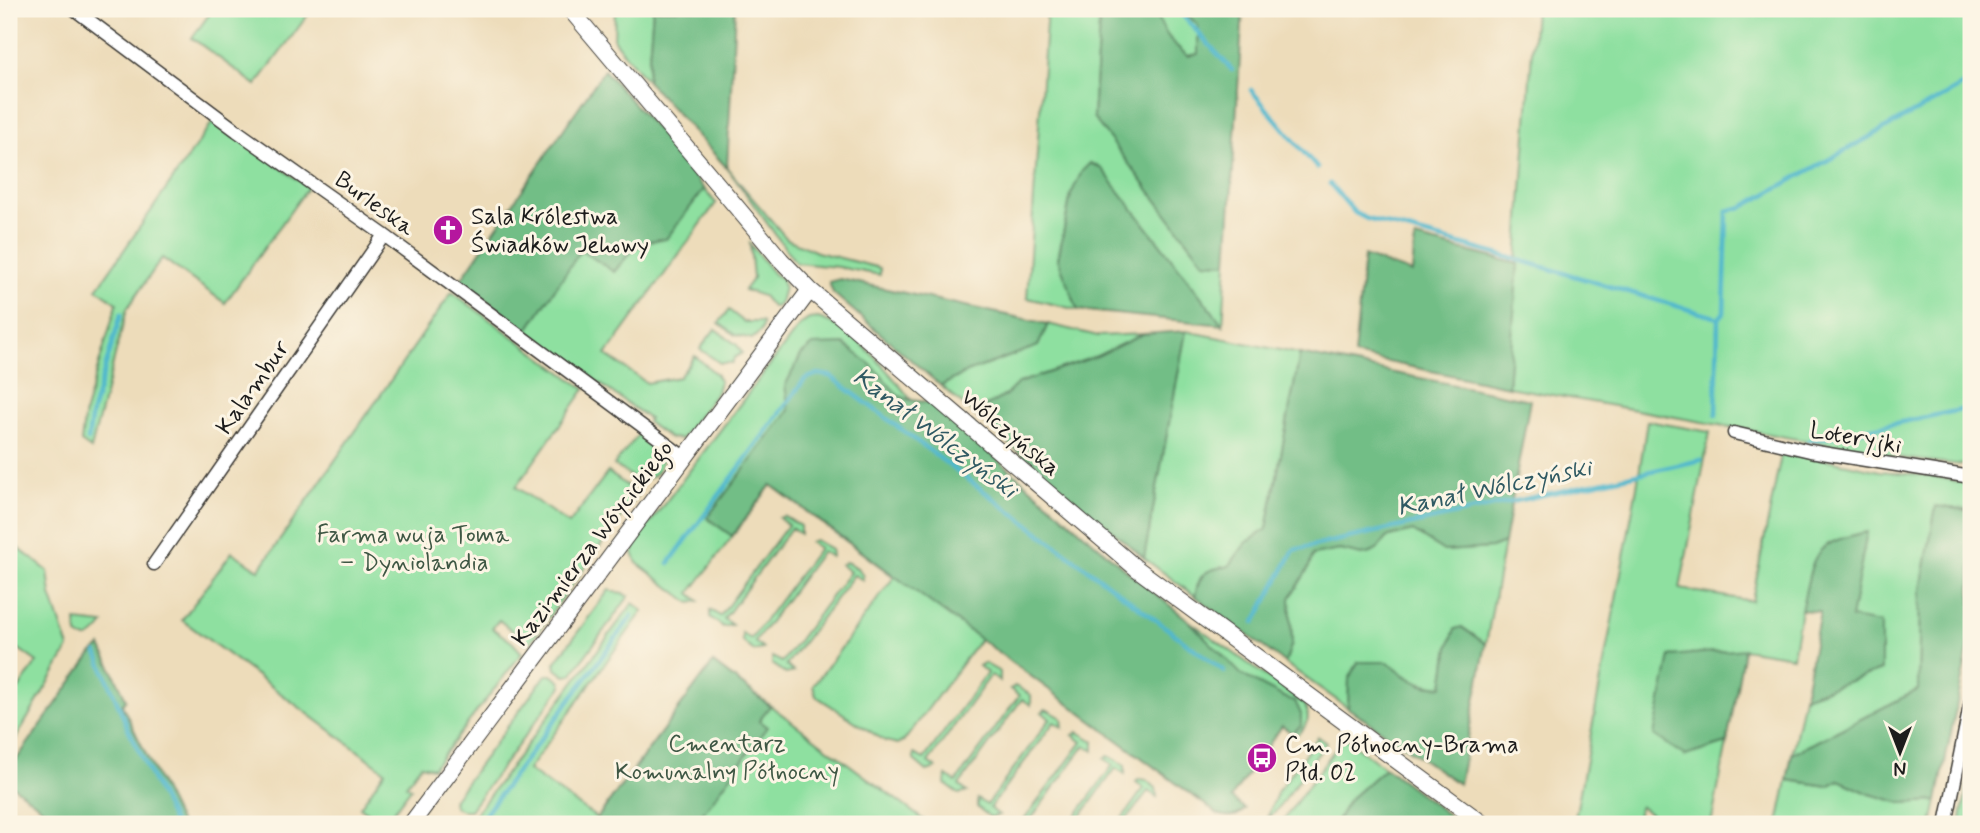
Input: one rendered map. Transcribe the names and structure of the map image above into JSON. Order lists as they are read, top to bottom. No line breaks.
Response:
{"streets":{"street":["Burleska","Kalambur","Wólczyńska","Loteryjki","Kazimierza Wóycickiego"]},"crossings":[["Burleska","Kalambur"],["Burleska","Kazimierza Wóycickiego"],["Wólczyńska","Kazimierza Wóycickiego"]],"water":["Kanał Wólczyński"],"parks":["Farma wuja Toma – Dyniolandia","Cmentarz Komunalny Północny"],"places":{"church":["Sala Królestwa Świadków Jehowy"],"bus stop":["Cm. Północny-Brama Płd. 02"]},"north":"bottom"}
